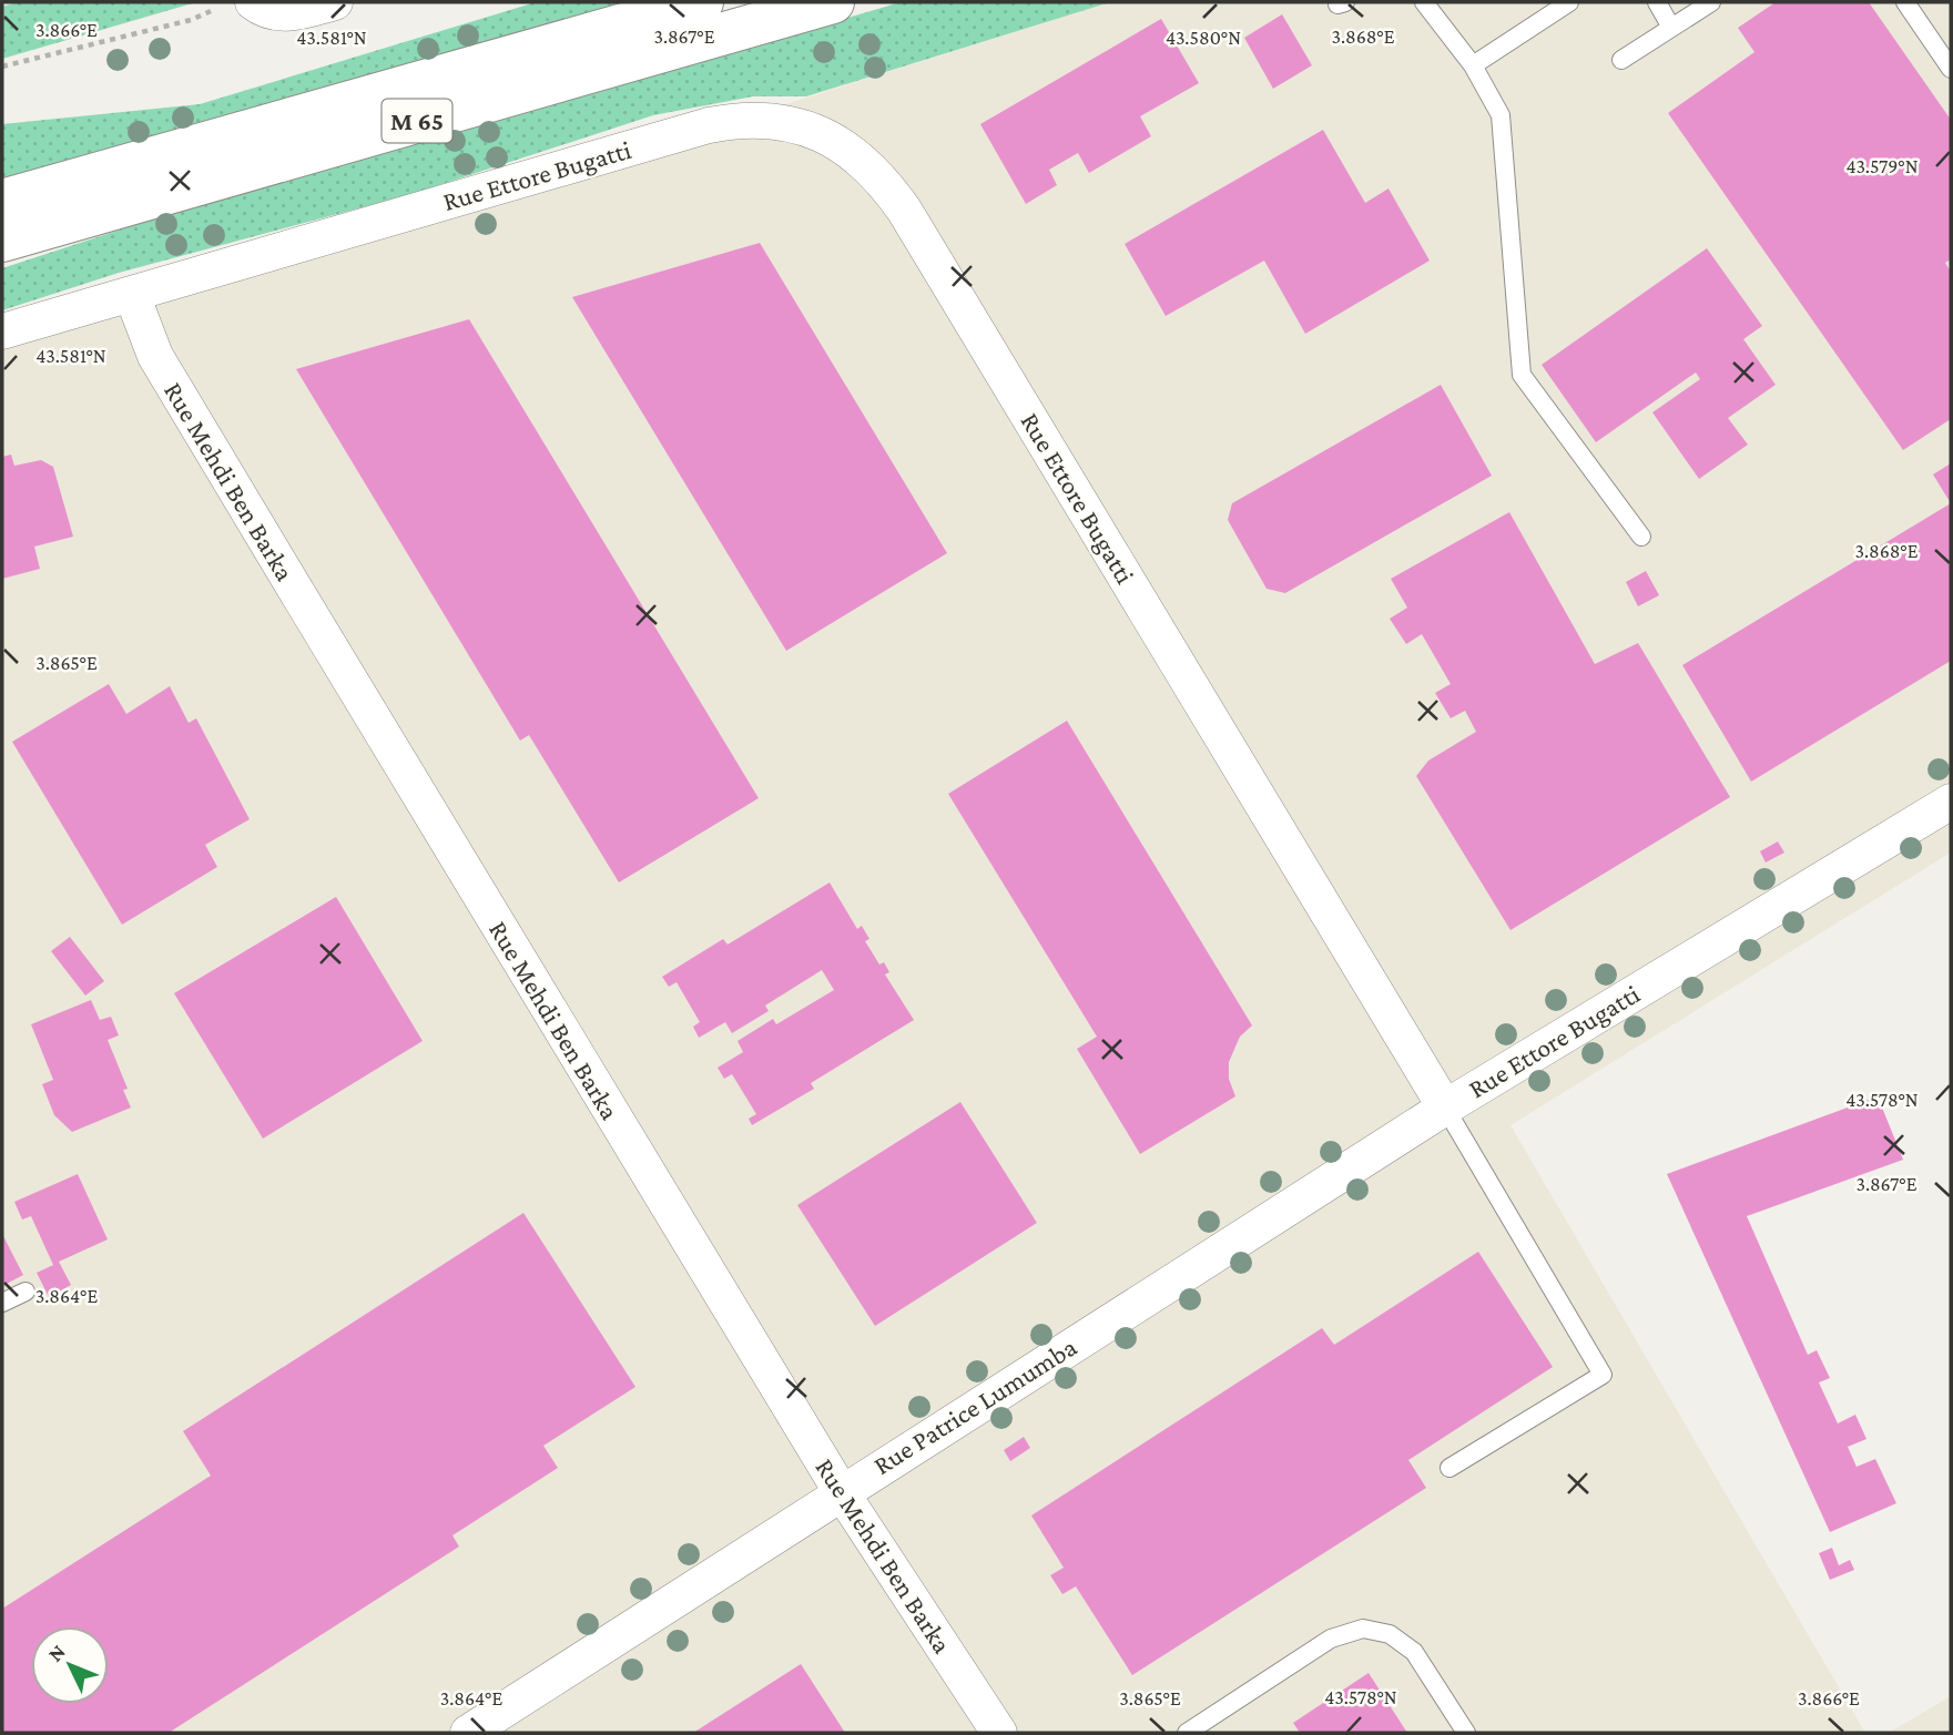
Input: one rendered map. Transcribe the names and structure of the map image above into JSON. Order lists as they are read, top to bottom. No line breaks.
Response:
{"streets":{"main road":["M 65"],"street":["Rue Ettore Bugatti","Rue Mehdi Ben Barka","Rue Patrice Lumumba"]},"crossings":[["Rue Ettore Bugatti","Rue Mehdi Ben Barka"],["Rue Ettore Bugatti","Rue Patrice Lumumba"],["Rue Mehdi Ben Barka","Rue Patrice Lumumba"]],"north":"top left","coordinates":["3.866°E","3.867°E","3.868°E","43.581°N","43.580°N","43.579°N","3.865°E","43.578°N","3.864°E"]}
